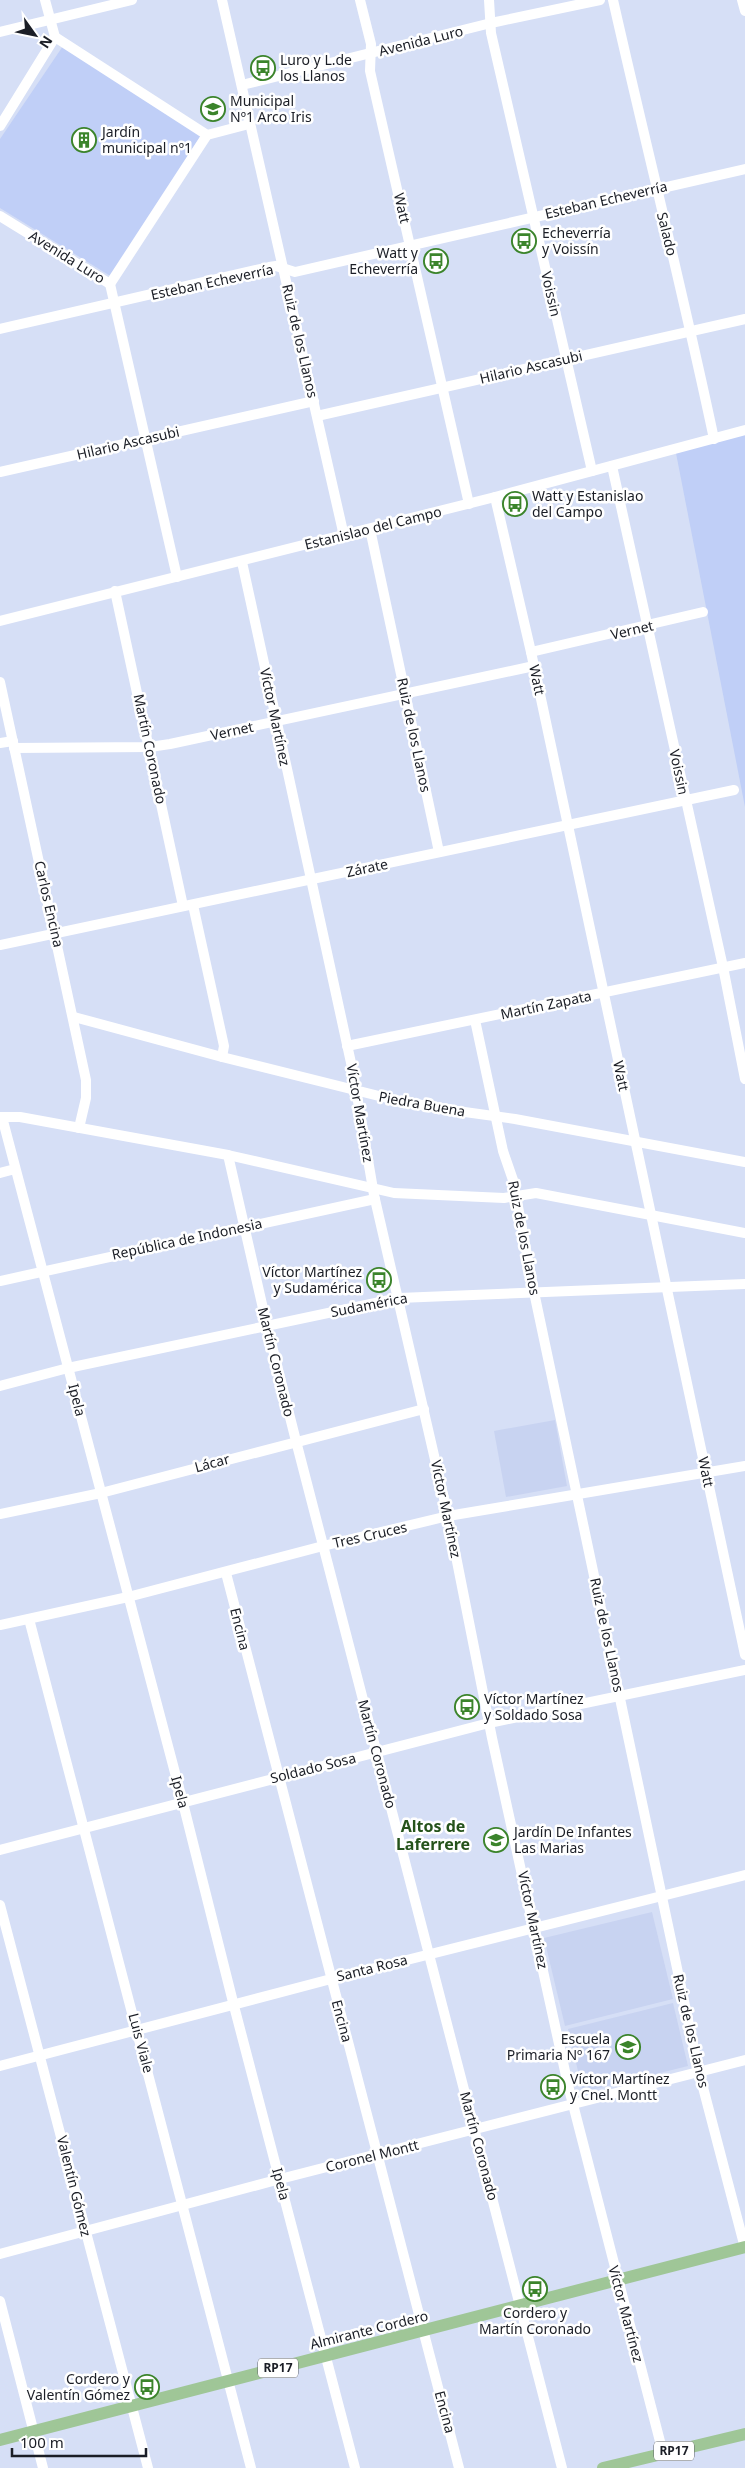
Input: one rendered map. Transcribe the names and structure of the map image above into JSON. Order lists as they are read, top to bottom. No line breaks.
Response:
{"streets":{"main road":["Almirante Cordero","RP17"],"street":["Avenida Luro","Esteban Echeverría","Watt","Salado","Voissin","Ruiz de los Llanos","Hilario Ascasubi","Estanislao del Campo","Vernet","Víctor Martínez","Martín Coronado","Zárate","Carlos Encina","Martín Zapata","Piedra Buena","República de Indonesia","Sudamérica","Ipela","Lácar","Tres Cruces","Encina","Soldado Sosa","Santa Rosa","Luis Viale","Coronel Montt","Valentín Gómez"]},"crossings":[["Avenida Luro","Watt"],["Avenida Luro","Voissin"],["Avenida Luro","Ruiz de los Llanos"],["Esteban Echeverría","Watt"],["Esteban Echeverría","Salado"],["Esteban Echeverría","Voissin"],["Esteban Echeverría","Ruiz de los Llanos"],["Watt","Hilario Ascasubi"],["Watt","Estanislao del Campo"],["Watt","Vernet"],["Watt","Zárate"],["Watt","Martín Zapata"],["Watt","Piedra Buena"],["Watt","Sudamérica"],["Watt","Tres Cruces"],["Salado","Hilario Ascasubi"],["Salado","Estanislao del Campo"],["Voissin","Hilario Ascasubi"],["Voissin","Estanislao del Campo"],["Voissin","Vernet"],["Voissin","Zárate"],["Voissin","Martín Zapata"],["Ruiz de los Llanos","Hilario Ascasubi"],["Ruiz de los Llanos","Estanislao del Campo"],["Ruiz de los Llanos","Vernet"],["Ruiz de los Llanos","Zárate"],["Ruiz de los Llanos","Martín Zapata"],["Ruiz de los Llanos","Piedra Buena"],["Ruiz de los Llanos","Sudamérica"],["Ruiz de los Llanos","Tres Cruces"],["Ruiz de los Llanos","Soldado Sosa"],["Ruiz de los Llanos","Santa Rosa"],["Ruiz de los Llanos","Coronel Montt"],["Ruiz de los Llanos","Almirante Cordero"],["Estanislao del Campo","Víctor Martínez"],["Estanislao del Campo","Martín Coronado"],["Vernet","Víctor Martínez"],["Vernet","Martín Coronado"],["Vernet","Carlos Encina"],["Víctor Martínez","Zárate"],["Víctor Martínez","Martín Zapata"],["Víctor Martínez","Piedra Buena"],["Víctor Martínez","República de Indonesia"],["Víctor Martínez","Sudamérica"],["Víctor Martínez","Lácar"],["Víctor Martínez","Tres Cruces"],["Víctor Martínez","Soldado Sosa"],["Víctor Martínez","Santa Rosa"],["Víctor Martínez","Coronel Montt"],["Víctor Martínez","Almirante Cordero"],["Víctor Martínez","RP17"],["Martín Coronado","Zárate"],["Martín Coronado","Piedra Buena"],["Martín Coronado","República de Indonesia"],["Martín Coronado","Sudamérica"],["Martín Coronado","Lácar"],["Martín Coronado","Tres Cruces"],["Martín Coronado","Soldado Sosa"],["Martín Coronado","Santa Rosa"],["Martín Coronado","Coronel Montt"],["Martín Coronado","Almirante Cordero"],["Zárate","Carlos Encina"],["Carlos Encina","Piedra Buena"],["República de Indonesia","Ipela"],["Sudamérica","Ipela"],["Ipela","Lácar"],["Ipela","Tres Cruces"],["Ipela","Soldado Sosa"],["Ipela","Santa Rosa"],["Ipela","Coronel Montt"],["Ipela","Almirante Cordero"],["Tres Cruces","Encina"],["Tres Cruces","Luis Viale"],["Encina","Soldado Sosa"],["Encina","Santa Rosa"],["Encina","Coronel Montt"],["Encina","Almirante Cordero"],["Soldado Sosa","Luis Viale"],["Santa Rosa","Luis Viale"],["Santa Rosa","Valentín Gómez"],["Luis Viale","Coronel Montt"],["Luis Viale","Almirante Cordero"],["Coronel Montt","Valentín Gómez"],["Valentín Gómez","Almirante Cordero"]],"districts":["Altos de Laferrere"],"places":{"bus stop":["Luro y L.de los Llanos","Echeverría y Voissín","Watt y Echeverría","Watt y Estanislao del Campo","Víctor Martínez y Sudamérica","Víctor Martínez y Soldado Sosa","Víctor Martínez y Cnel. Montt","Cordero y Martín Coronado","Cordero y Valentín Gómez"],"school or university":["Municipal Nº1 Arco Iris","Jardín De Infantes Las Marias","Escuela Primaria Nº 167"],"building":["Jardín municipal nº1"]},"scale_bar":"100 m","north":"bottom right"}
